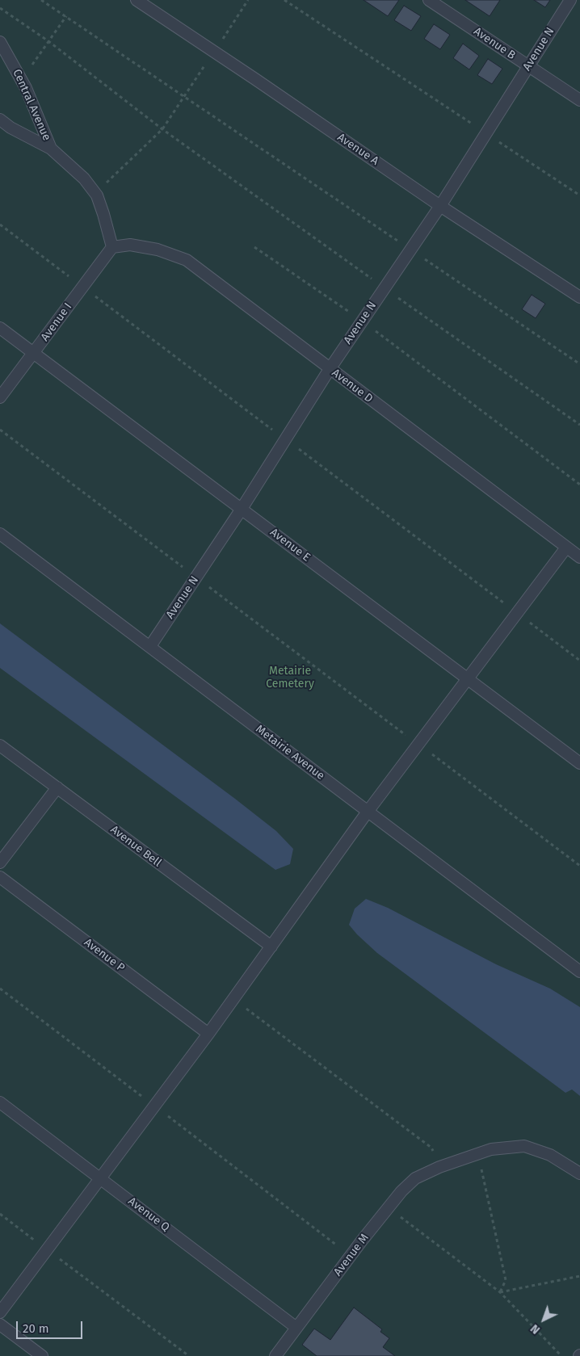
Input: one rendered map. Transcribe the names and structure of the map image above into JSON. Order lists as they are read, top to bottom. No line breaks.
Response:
{"streets":{"lane":["Avenue B","Avenue N","Central Avenue","Avenue A","Avenue I","Avenue D","Avenue E","Metairie Avenue","Avenue Bell","Avenue P","Avenue Q","Avenue M"]},"crossings":[["Avenue B","Avenue N"],["Avenue N","Avenue A"],["Avenue N","Avenue D"],["Avenue N","Avenue E"],["Avenue N","Metairie Avenue"],["Central Avenue","Avenue I"],["Central Avenue","Avenue D"],["Avenue I","Avenue D"],["Avenue I","Avenue E"],["Avenue Q","Avenue M"]],"parks":["Metairie Cemetery"],"scale_bar":"20 m","north":"bottom left"}
